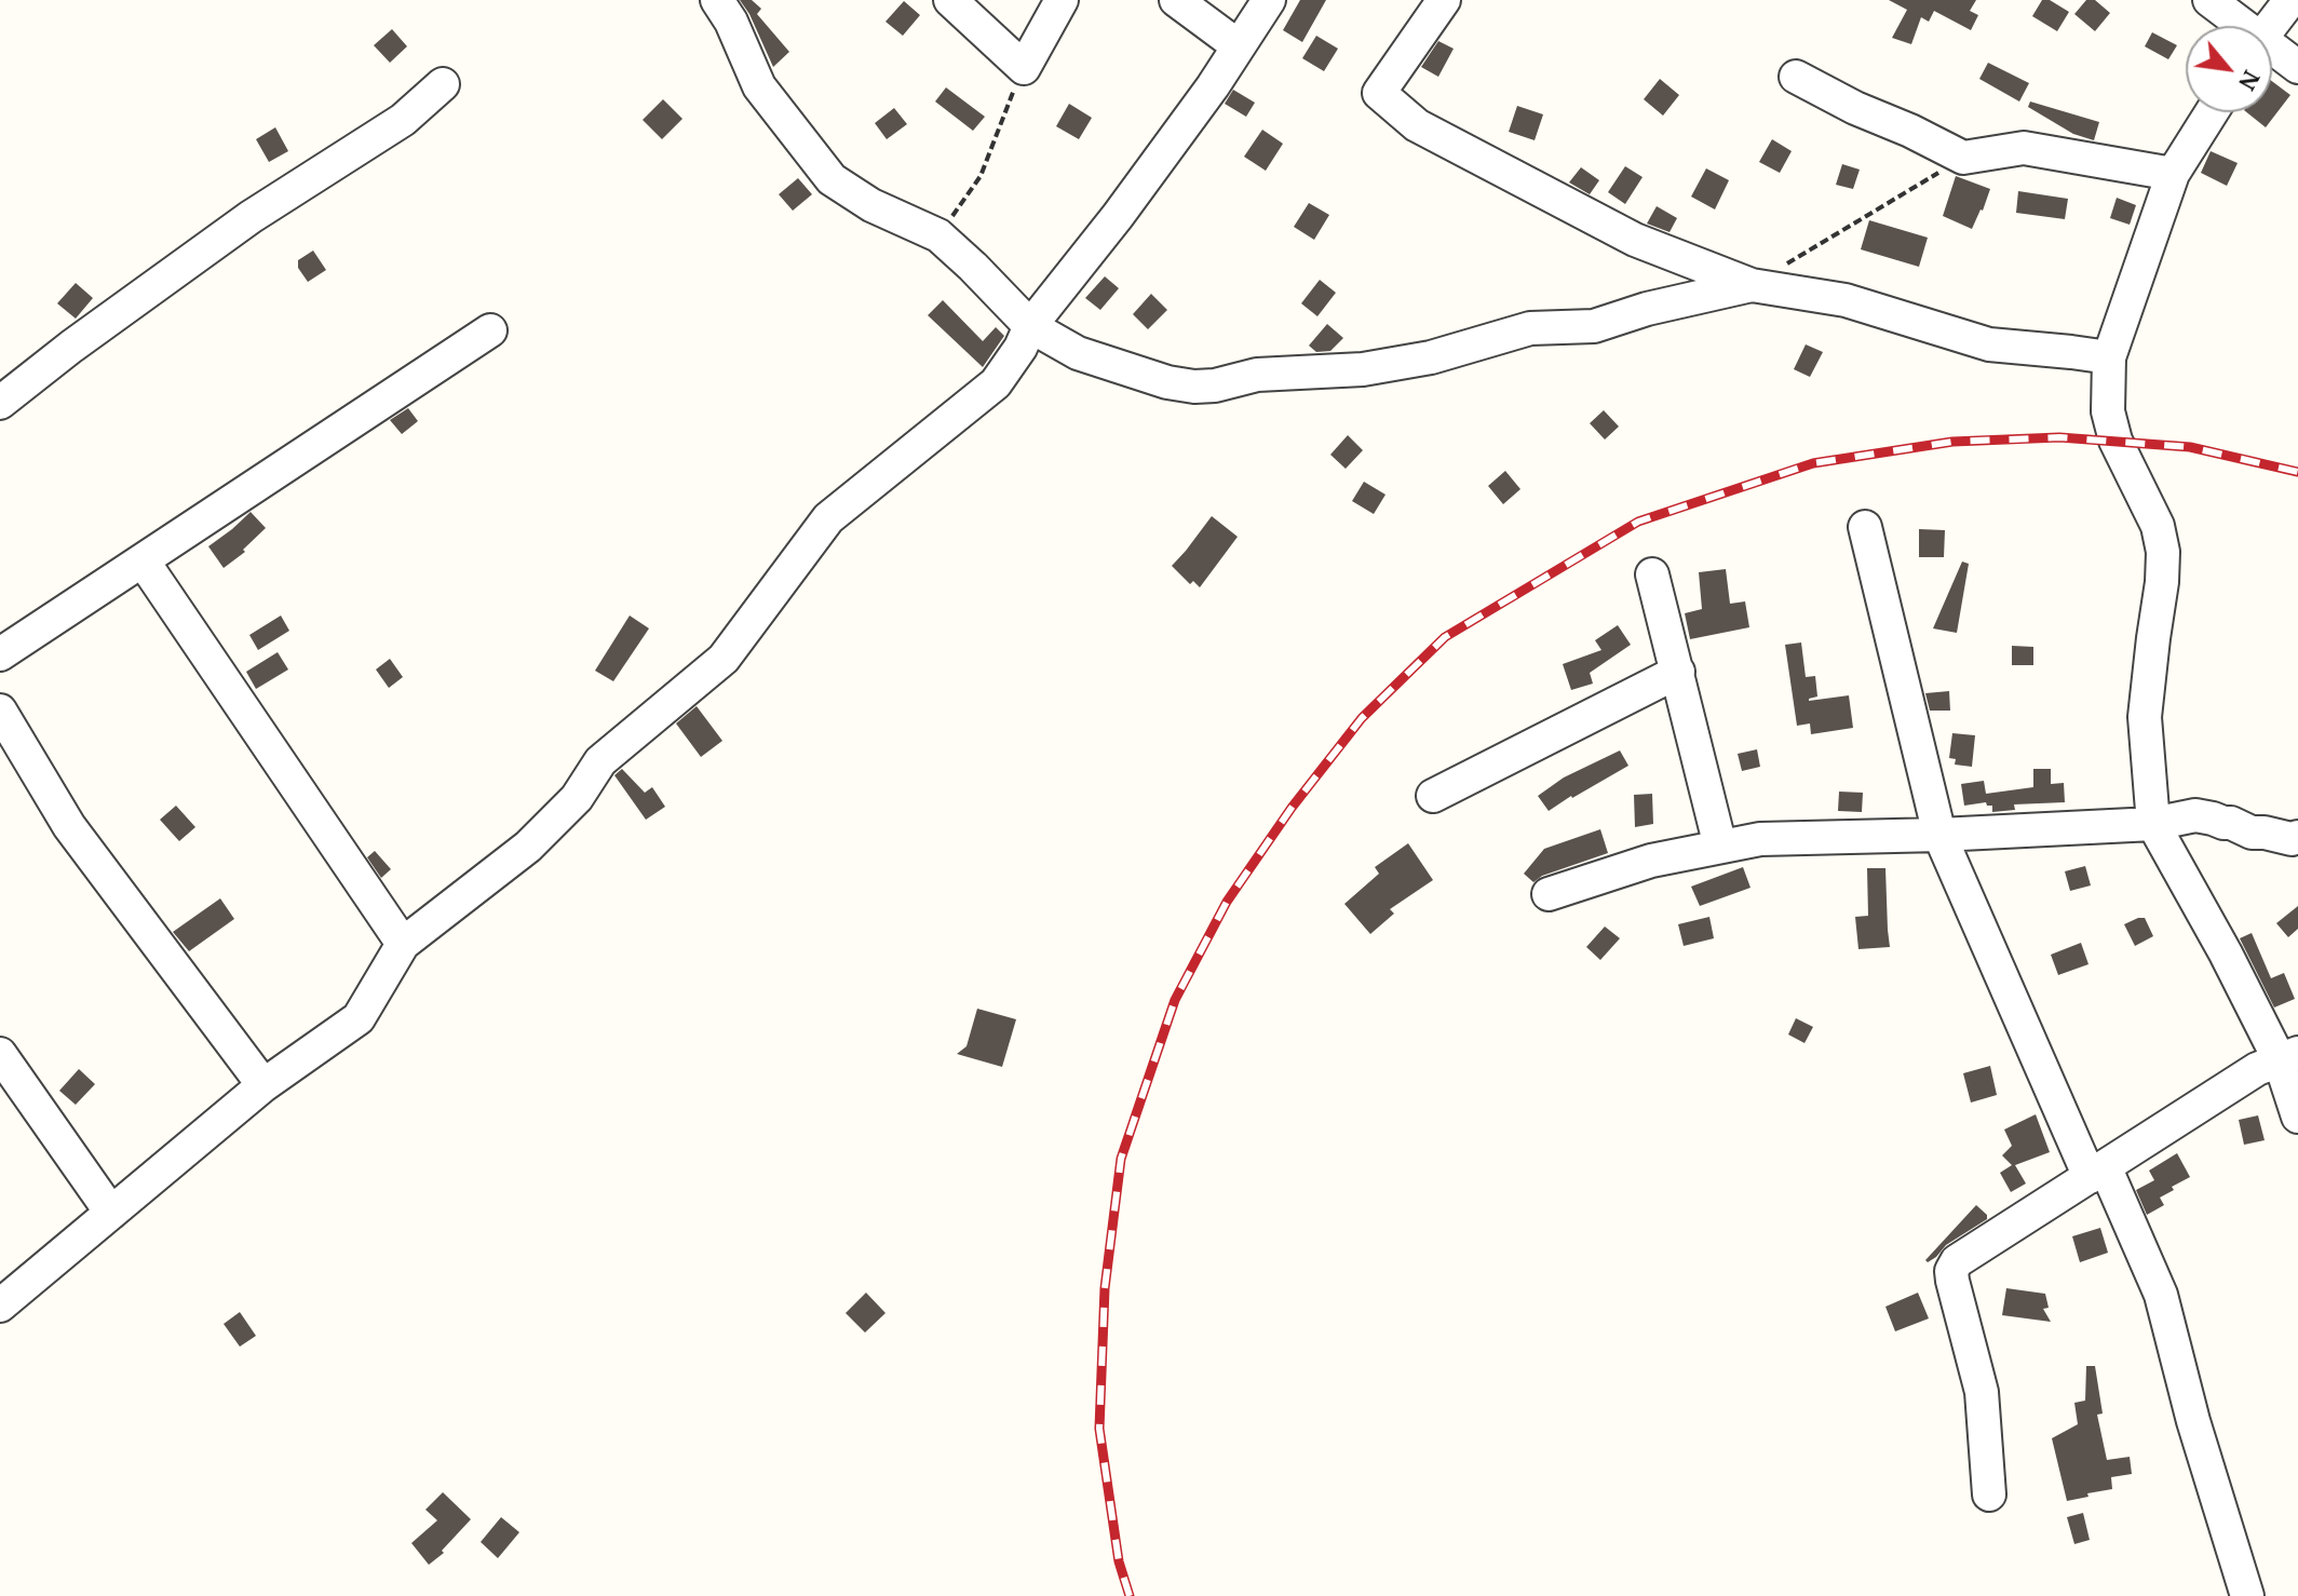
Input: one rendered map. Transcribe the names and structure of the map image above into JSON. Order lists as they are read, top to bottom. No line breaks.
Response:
{"north":"bottom right"}
